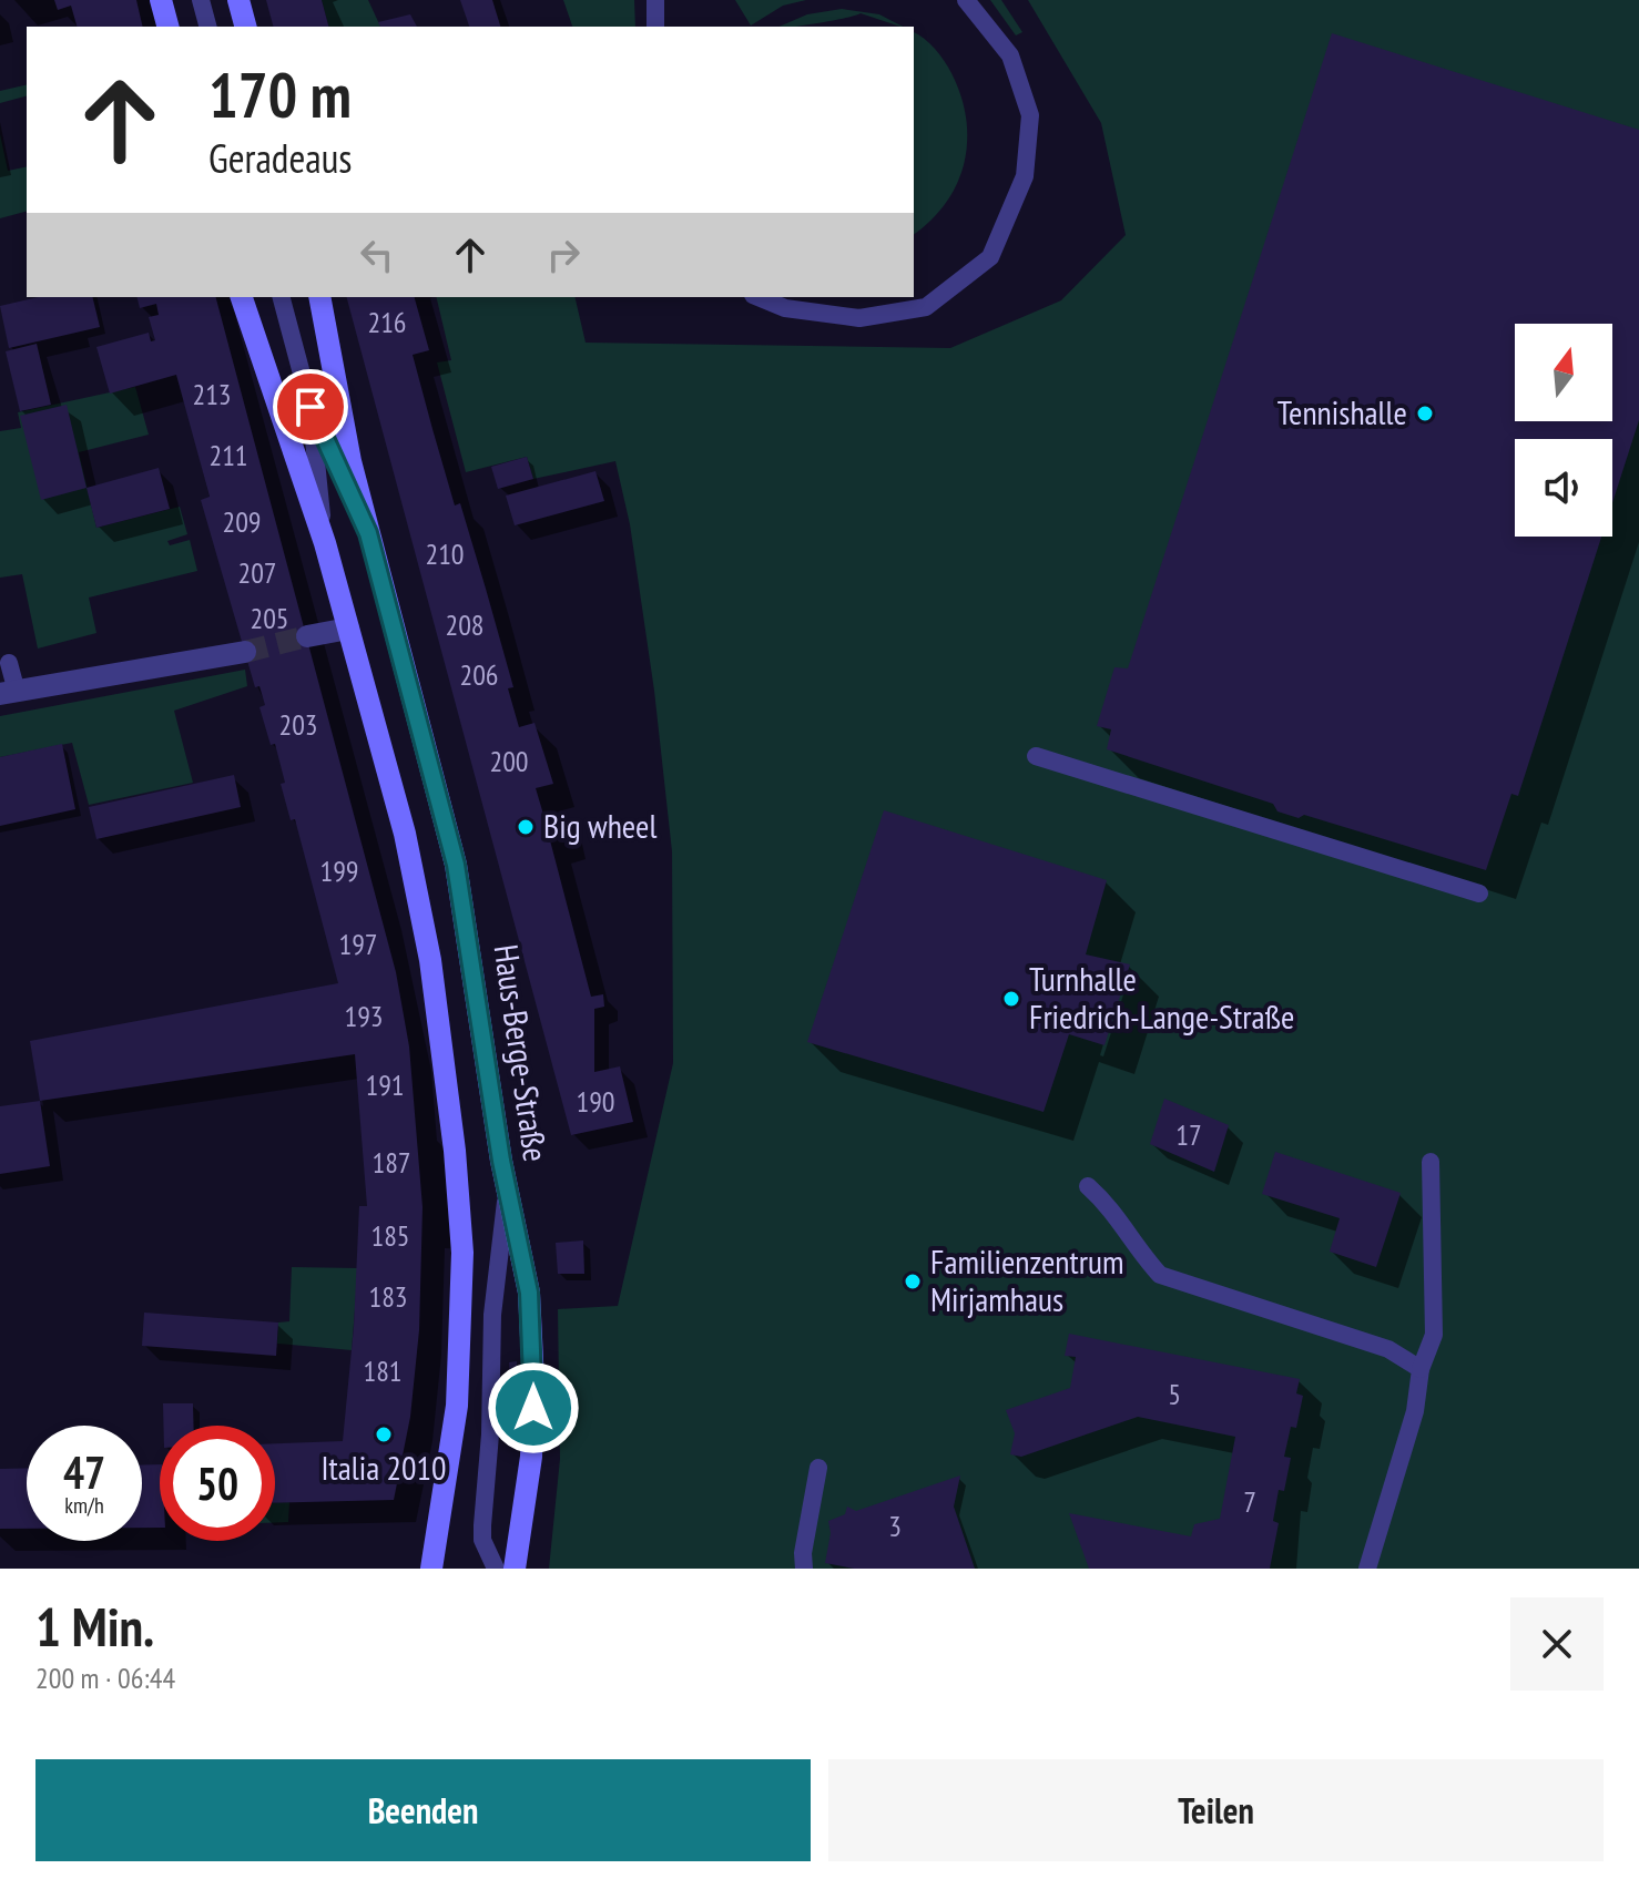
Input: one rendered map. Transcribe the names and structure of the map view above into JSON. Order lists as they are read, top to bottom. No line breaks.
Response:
{"streets":{"main road":["Haus-Berge-Straße"]},"places":["Tennishalle","Big wheel","Turnhalle Friedrich-Lange-Straße","Familienzentrum Mirjamhaus","Italia 2010"],"house_numbers":["216","213","211","209","210","207","205","208","206","203","200","199","197","193","191","190","17","187","185","183","181","5","7","3"],"north":"top","page":{"turn":["170 m","Geradeaus"],"speed":"47 km/h","limit":"50","heading":["1 Min.","200 m · 06:44"],"buttons":["Beenden","Teilen"]}}
